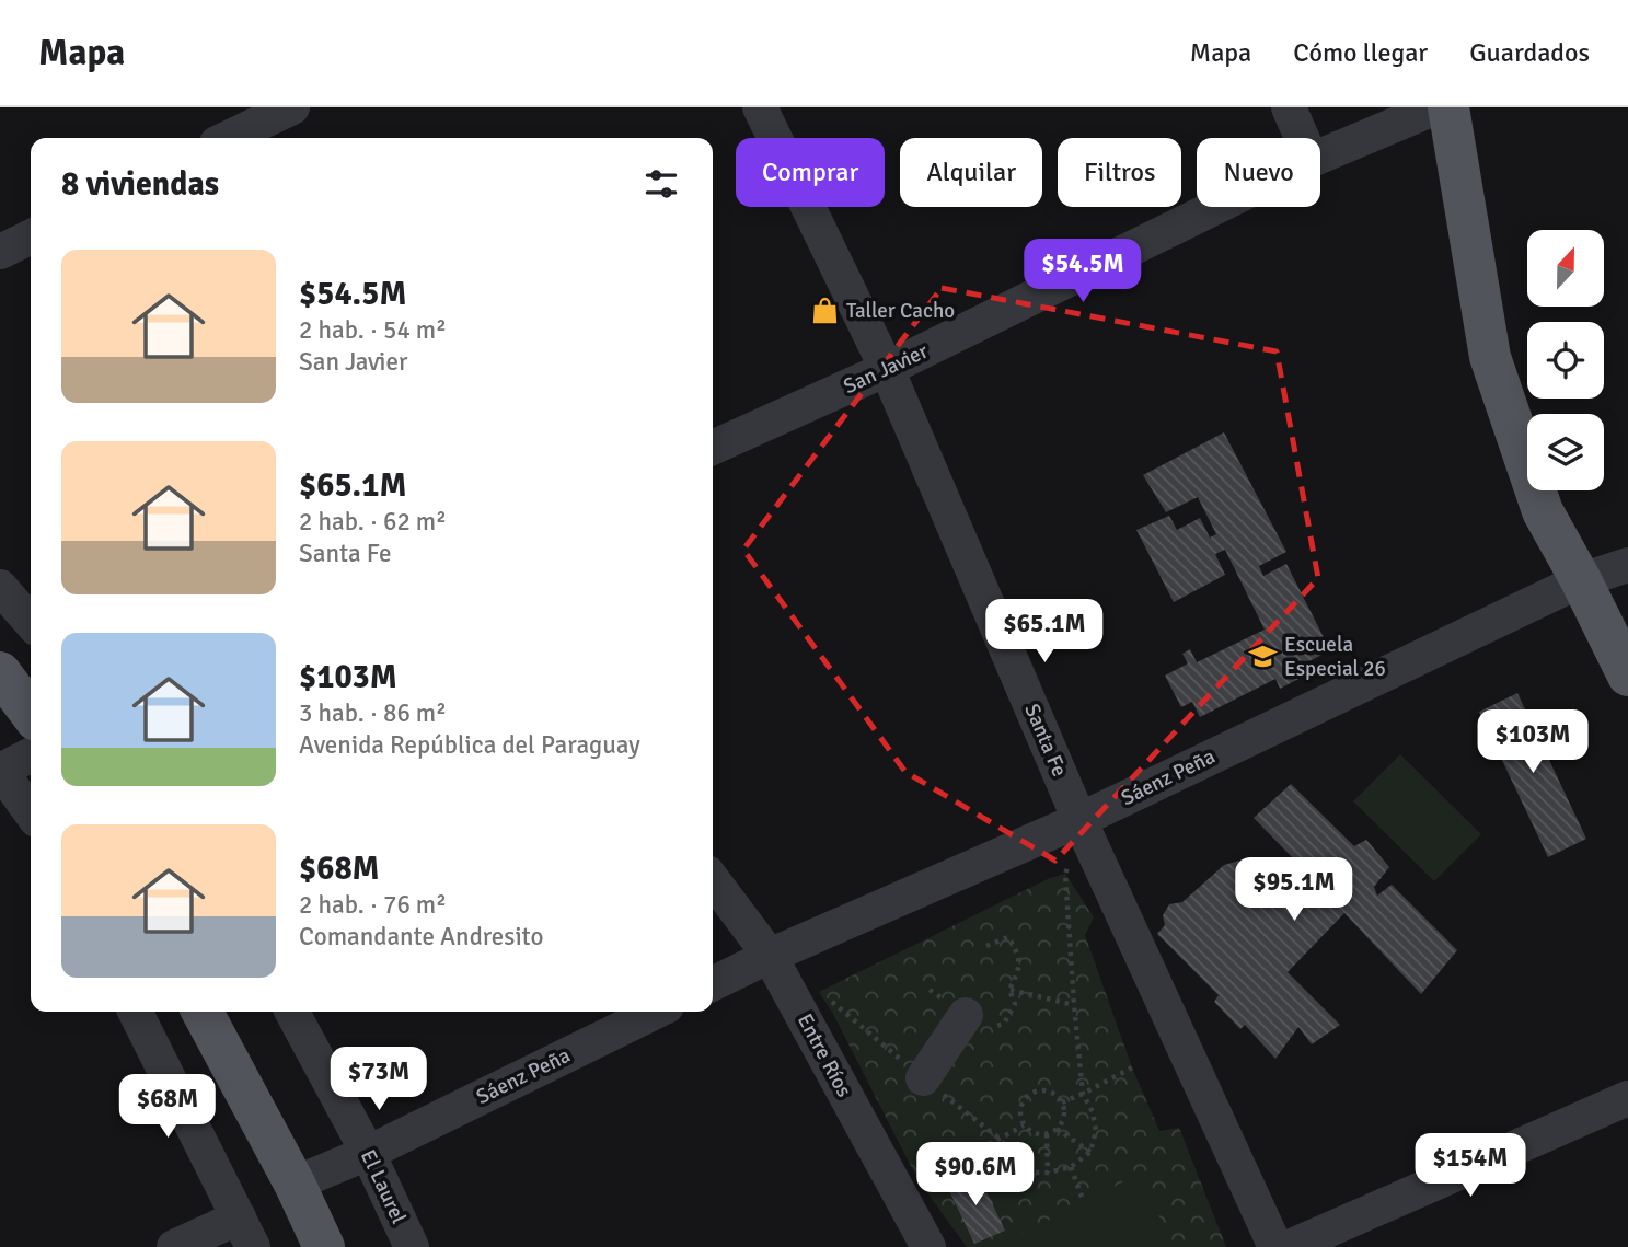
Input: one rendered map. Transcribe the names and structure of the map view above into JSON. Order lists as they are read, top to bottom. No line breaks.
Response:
{"streets":{"street":["San Javier","Santa Fe","Sáenz Peña","Entre Ríos","El Laurel"]},"crossings":[["San Javier","Santa Fe"],["Santa Fe","Sáenz Peña"],["Sáenz Peña","Entre Ríos"],["Sáenz Peña","El Laurel"]],"places":{"shop":["Taller Cacho"],"school or university":["Escuela Especial 26"]},"north":"top","page":{"header":"Mapa","nav":["Mapa","Cómo llegar","Guardados"],"chip":["Comprar","Alquilar","Filtros","Nuevo"],"heading":"8 viviendas","list":[{"name":"$54.5M","note":"2 hab. · 54 m² · San Javier"},{"name":"$65.1M","note":"2 hab. · 62 m² · Santa Fe"},{"name":"$103M","note":"3 hab. · 86 m² · Avenida República del Paraguay"},{"name":"$68M","note":"2 hab. · 76 m² · Comandante Andresito"}],"price":["$54.5M","$65.1M","$103M","$95.1M","$73M","$68M","$154M","$90.6M"]}}
